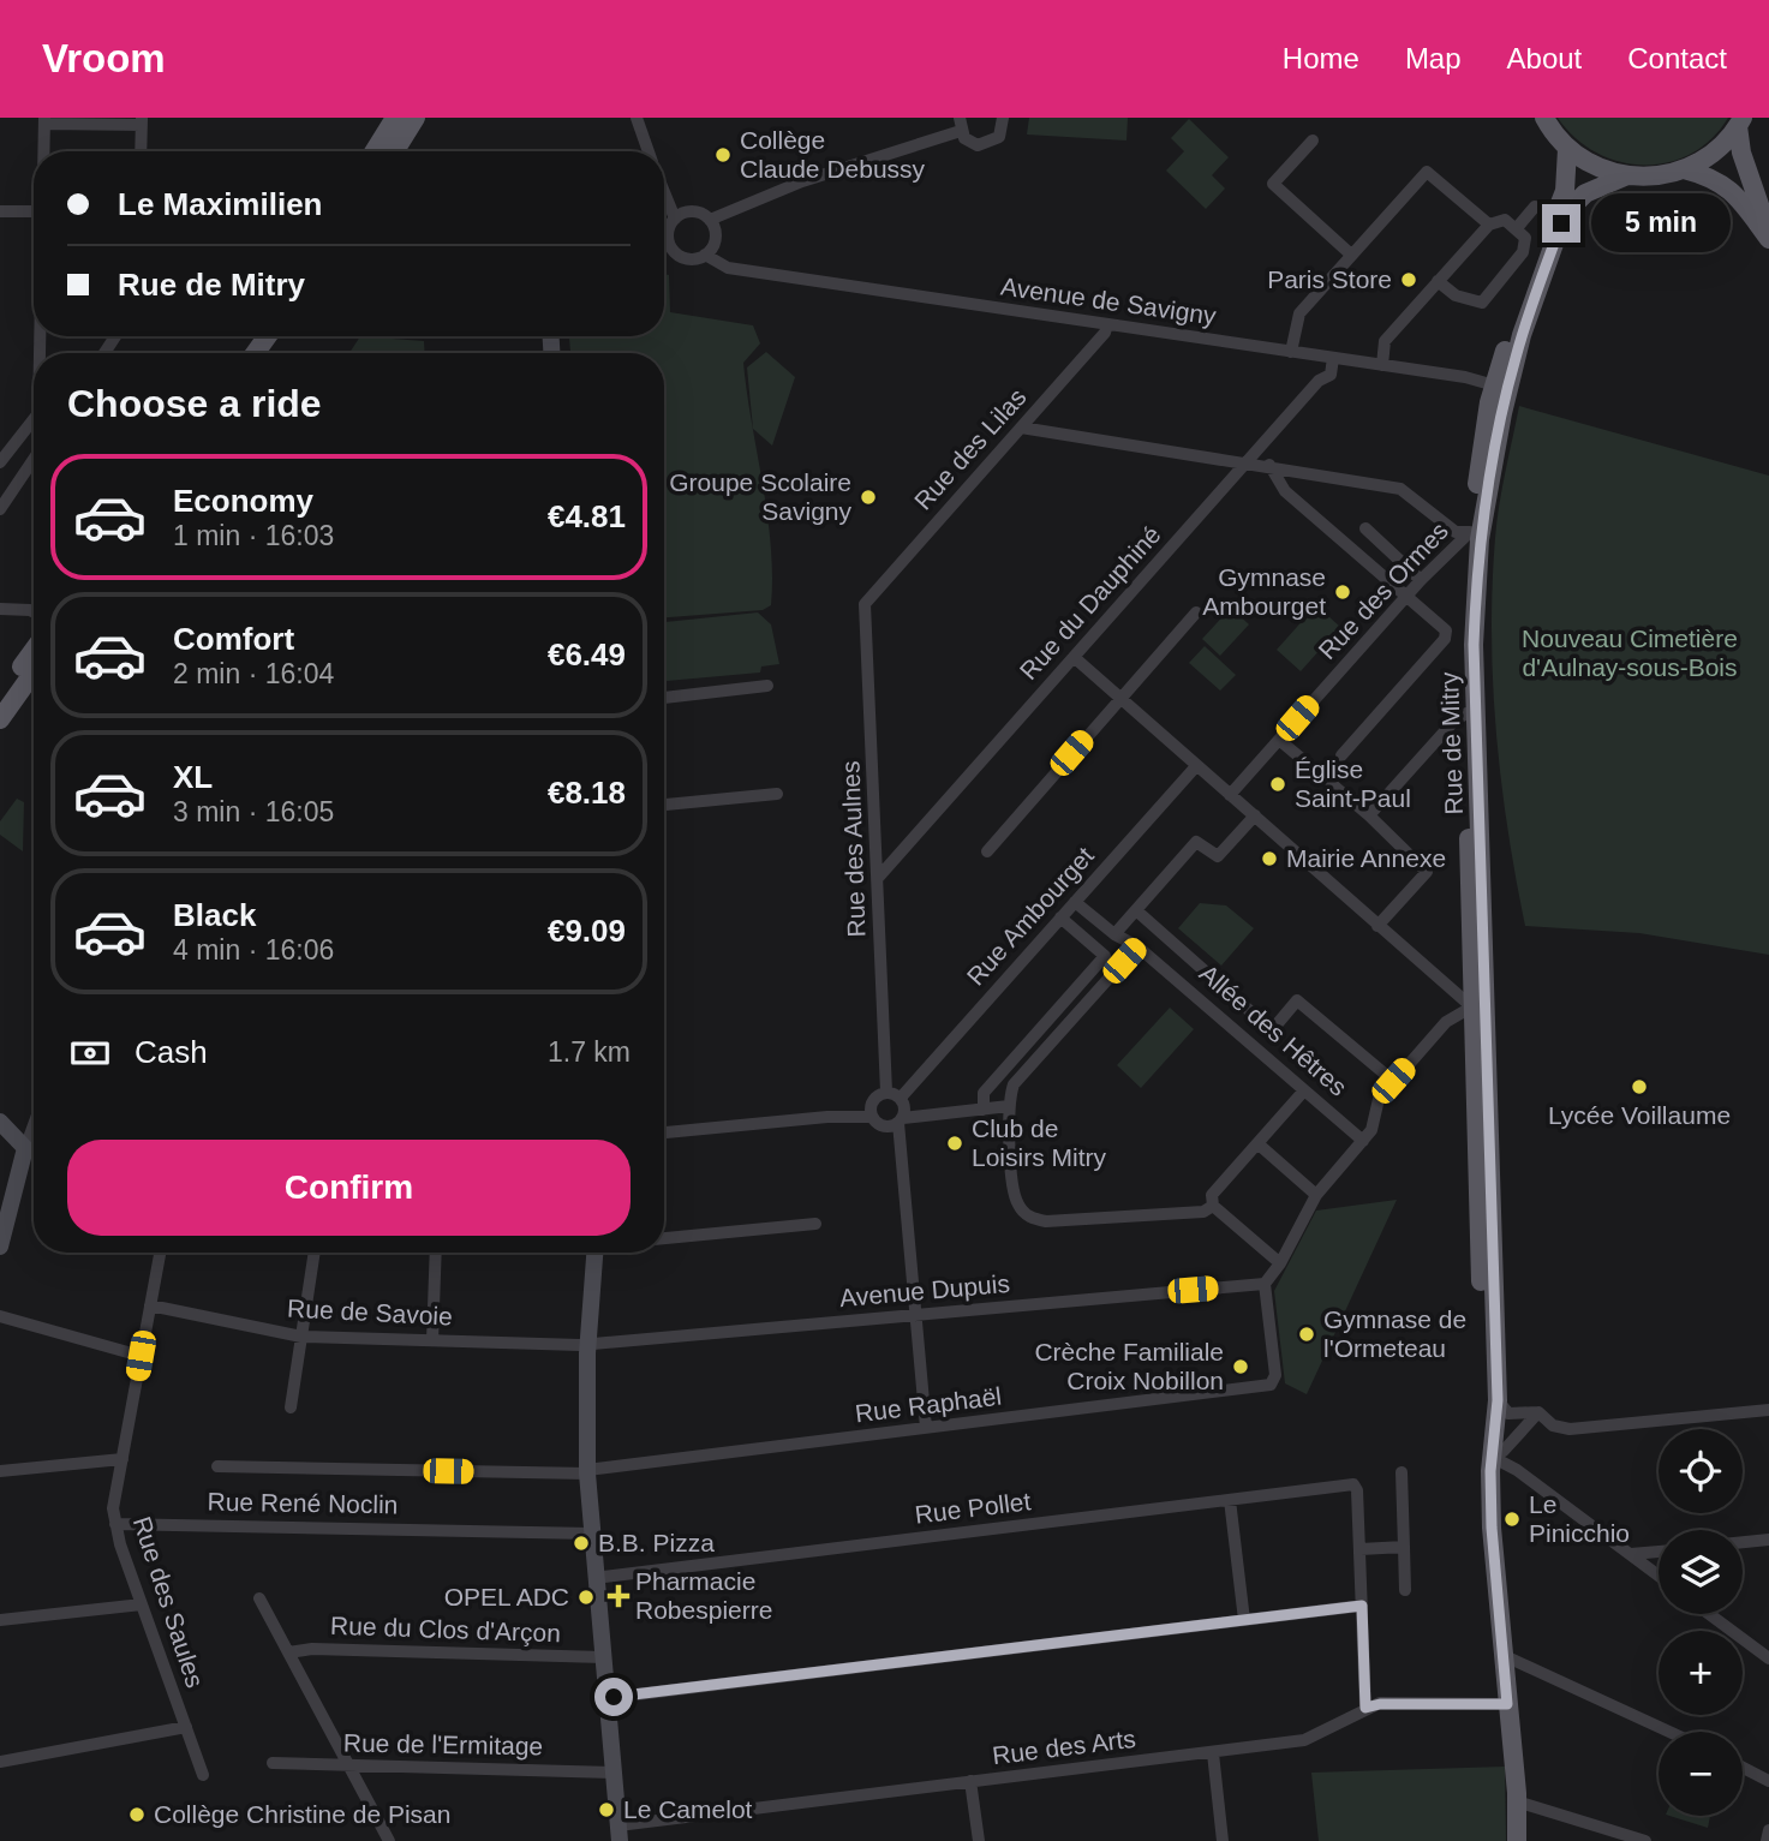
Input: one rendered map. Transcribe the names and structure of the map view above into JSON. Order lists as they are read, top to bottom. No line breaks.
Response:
{"streets":{"main road":["Rue de Mitry"],"street":["Avenue de Savigny","Rue des Lilas","Rue des Ormes","Rue du Dauphiné","Rue des Aulnes","Rue Ambourget","Allée des Hêtres","Avenue Dupuis","Rue de Savoie","Rue Raphaël","Rue René Noclin","Rue Pollet","Rue des Saules","Rue du Clos d'Arçon","Rue de l'Ermitage","Rue des Arts"]},"crossings":[["Avenue de Savigny","Rue des Lilas"],["Avenue de Savigny","Rue du Dauphiné"],["Avenue de Savigny","Rue de Mitry"],["Rue des Lilas","Rue des Aulnes"],["Rue des Ormes","Rue de Mitry"],["Rue du Dauphiné","Rue des Aulnes"],["Rue de Mitry","Rue des Arts"],["Rue des Aulnes","Rue Ambourget"],["Rue Ambourget","Allée des Hêtres"],["Avenue Dupuis","Rue de Savoie"],["Avenue Dupuis","Rue Raphaël"],["Rue de Savoie","Rue des Saules"],["Rue René Noclin","Rue des Saules"]],"parks":["Nouveau Cimetière d'Aulnay-sous-Bois"],"places":{"other":["Collège Claude Debussy","Paris Store","Groupe Scolaire Savigny","Gymnase Ambourget","Église Saint-Paul","Mairie Annexe","Lycée Voillaume","Club de Loisirs Mitry","Gymnase de l'Ormeteau","Crèche Familiale Croix Nobillon","Le Pinicchio","B.B. Pizza","OPEL ADC","Le Camelot","Collège Christine de Pisan"],"health":["Pharmacie Robespierre"]},"page":{"header":"Vroom","nav":["Home","Map","About","Contact"],"banner":["Le Maximilien","Rue de Mitry"],"bubble":"5 min","heading":"Choose a ride","list":[{"name":"Economy","note":"1 min · 16:03","value":"€4.81"},{"name":"Comfort","note":"2 min · 16:04","value":"€6.49"},{"name":"XL","note":"3 min · 16:05","value":"€8.18"},{"name":"Black","note":"4 min · 16:06","value":"€9.09"}],"pay":["Cash","1.7 km"],"buttons":"Confirm","map_buttons":["+","−"]}}
